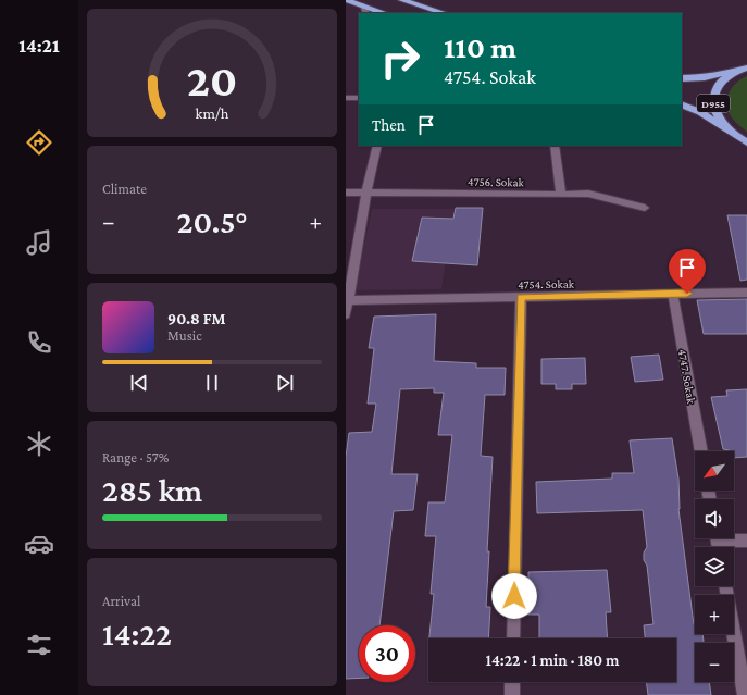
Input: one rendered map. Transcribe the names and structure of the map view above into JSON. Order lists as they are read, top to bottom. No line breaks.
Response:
{"streets":{"highway":["D955"],"street":["4756. Sokak","4754. Sokak","4747. Sokak"]},"crossings":[["4754. Sokak","4747. Sokak"]],"north":"bottom left","page":{"tabs":"14:21","turn":["110 m","4754. Sokak"],"then":"Then","tile":["Climate",["Range · 57%","285 km"],["Arrival","14:22"]],"heat":["−","20.5°","+"],"song":["90.8 FM","Music"],"map_buttons":["+","−"],"limit":"30","trip":"14:22 · 1 min · 180 m","gauge":["20","km/h"]}}
